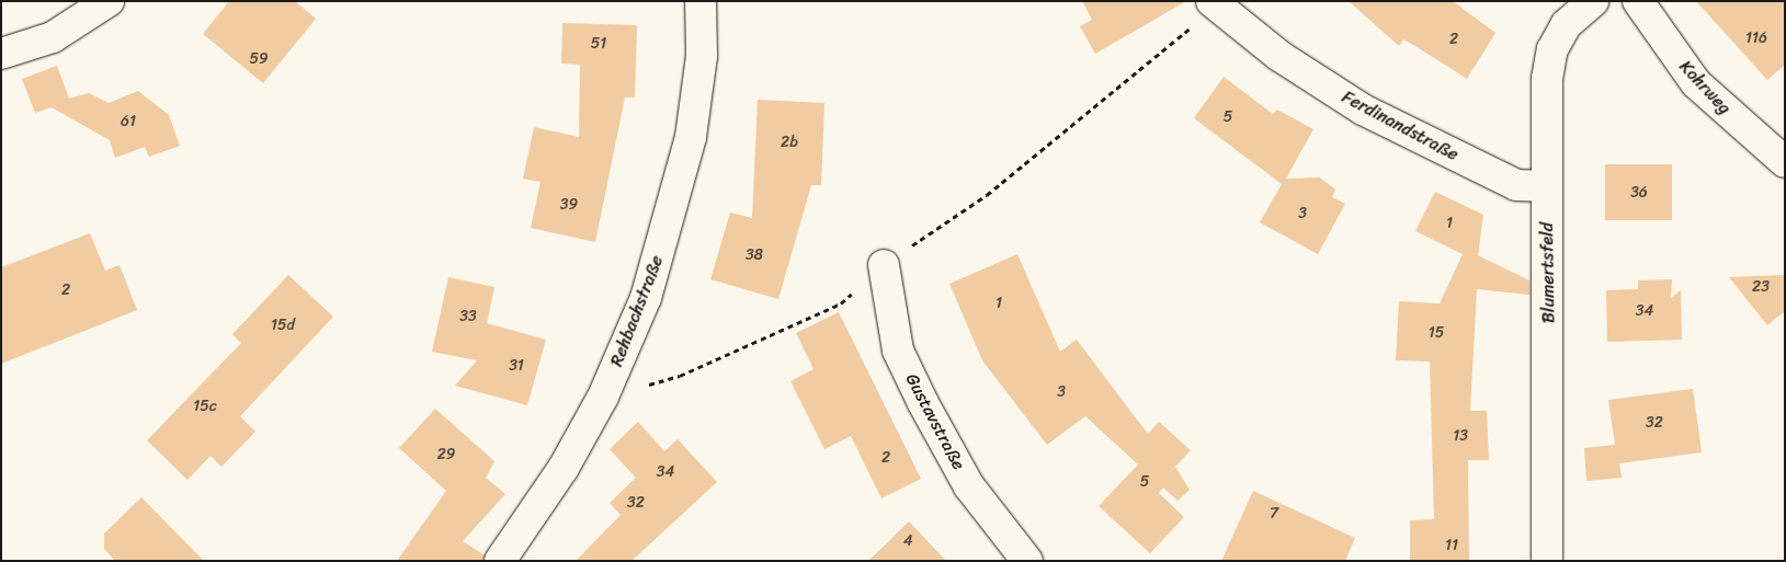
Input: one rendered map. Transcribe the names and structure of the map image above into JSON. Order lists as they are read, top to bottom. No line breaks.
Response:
{"streets":{"street":["Kohrweg","Ferdinandstraße","Blumertsfeld","Rehbachstraße","Gustavstraße"]},"crossings":[["Ferdinandstraße","Blumertsfeld"]],"house_numbers":["116","2","51","59","5","61","2b","36","39","3","1","38","23","2","1","34","33","15d","15","31","3","15c","32","13","29","2","34","5","32","7","4","11"]}
